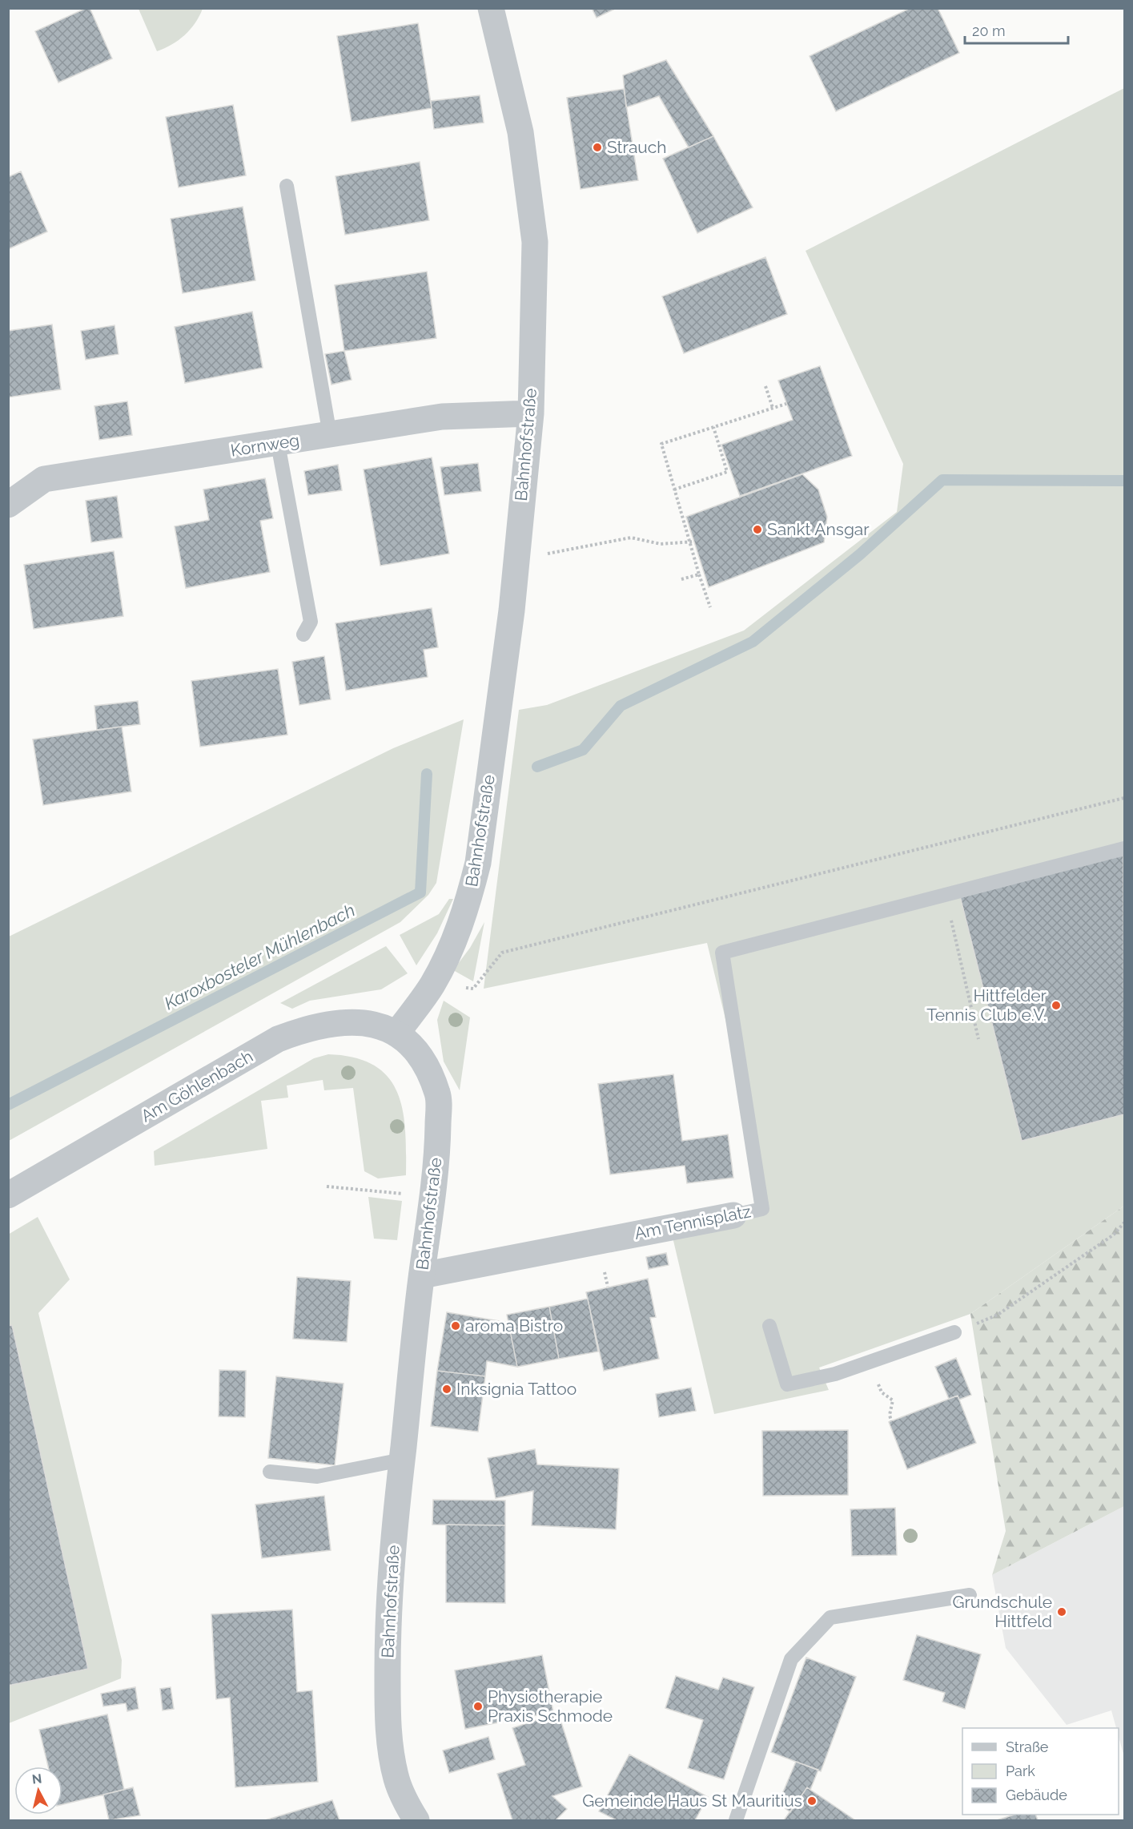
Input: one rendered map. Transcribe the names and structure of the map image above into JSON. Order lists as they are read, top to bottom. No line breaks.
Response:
{"streets":{"street":["Bahnhofstraße","Kornweg","Am Göhlenbach","Am Tennisplatz"]},"crossings":[["Bahnhofstraße","Kornweg"],["Bahnhofstraße","Am Göhlenbach"],["Bahnhofstraße","Am Tennisplatz"]],"water":["Karoxbosteler Mühlenbach"],"places":["Strauch","Sankt Ansgar","Hittfelder Tennis Club e.V.","aroma Bistro","Inksignia Tattoo","Grundschule Hittfeld","Physiotherapie Praxis Schmode","Gemeinde Haus St Mauritius"],"legend":["Straße","Park","Gebäude"],"scale_bar":"20 m","north":"top"}
